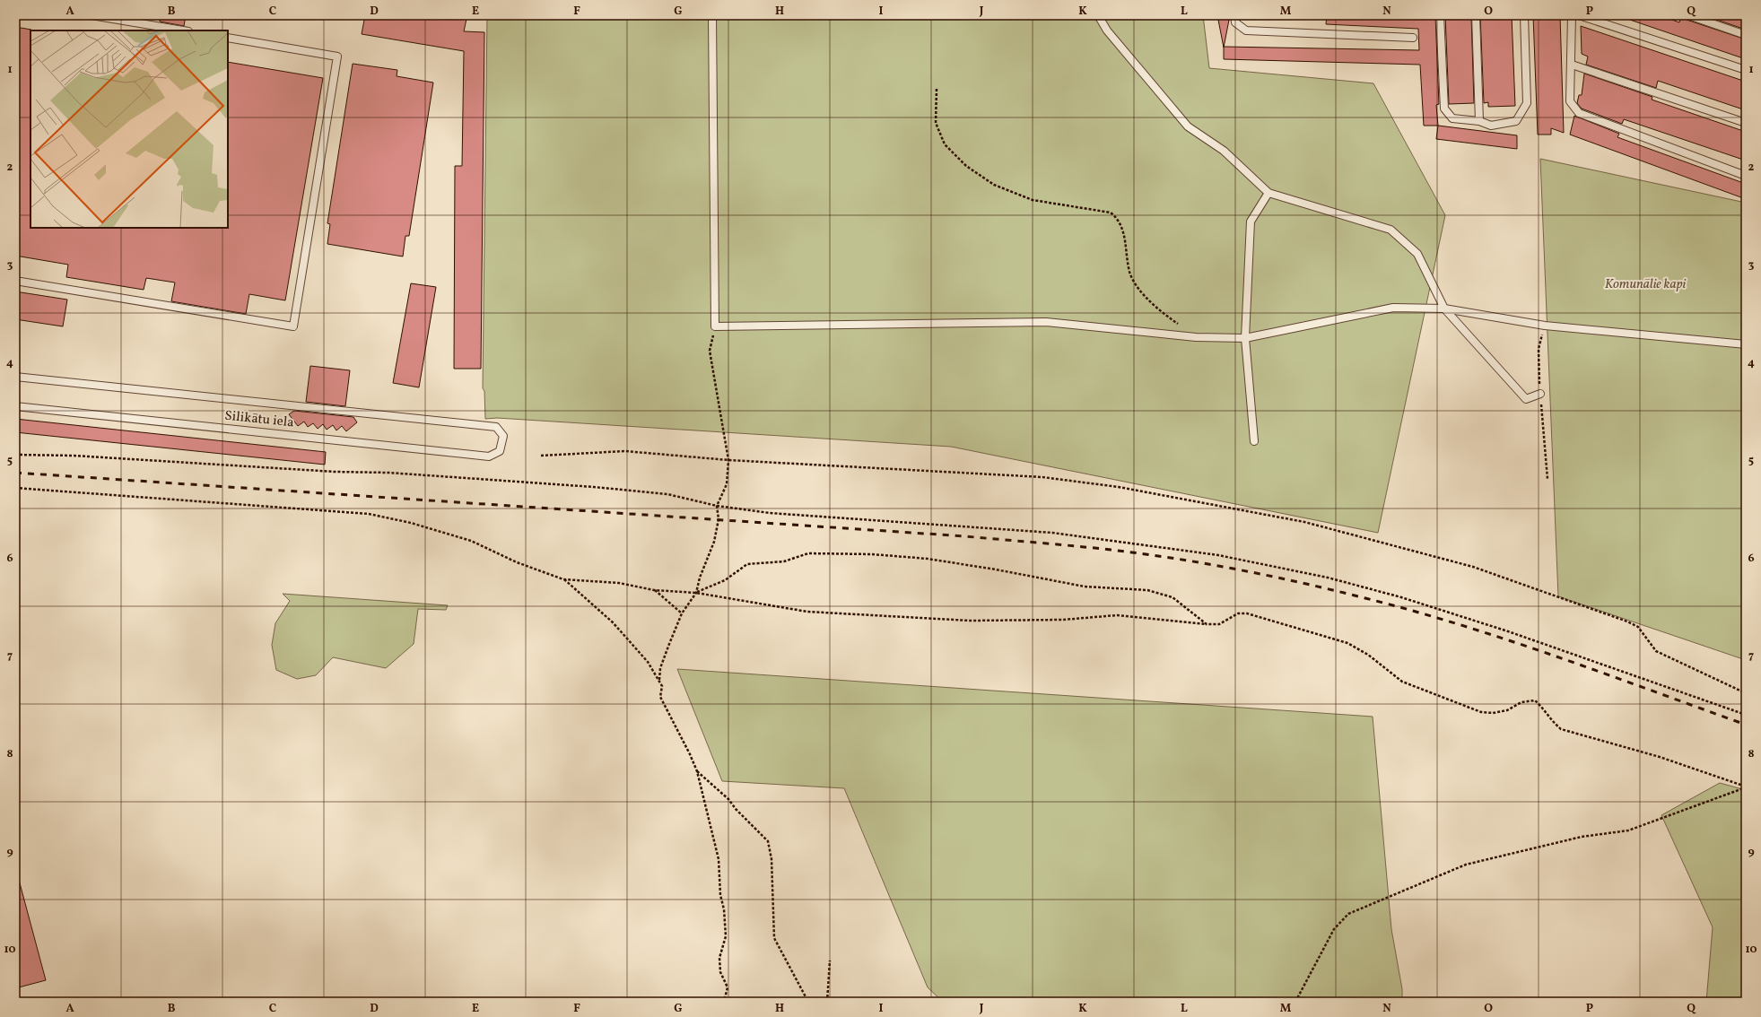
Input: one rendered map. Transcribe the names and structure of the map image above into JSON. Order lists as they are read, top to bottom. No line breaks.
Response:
{"streets":{"lane":["Silikātu iela"]},"parks":["Komunālie kapi"],"grid":{"columns":["A","B","C","D","E","F","G","H","I","J","K","L","M","N","O","P","Q"],"rows":["1","2","3","4","5","6","7","8","9","10"]}}
